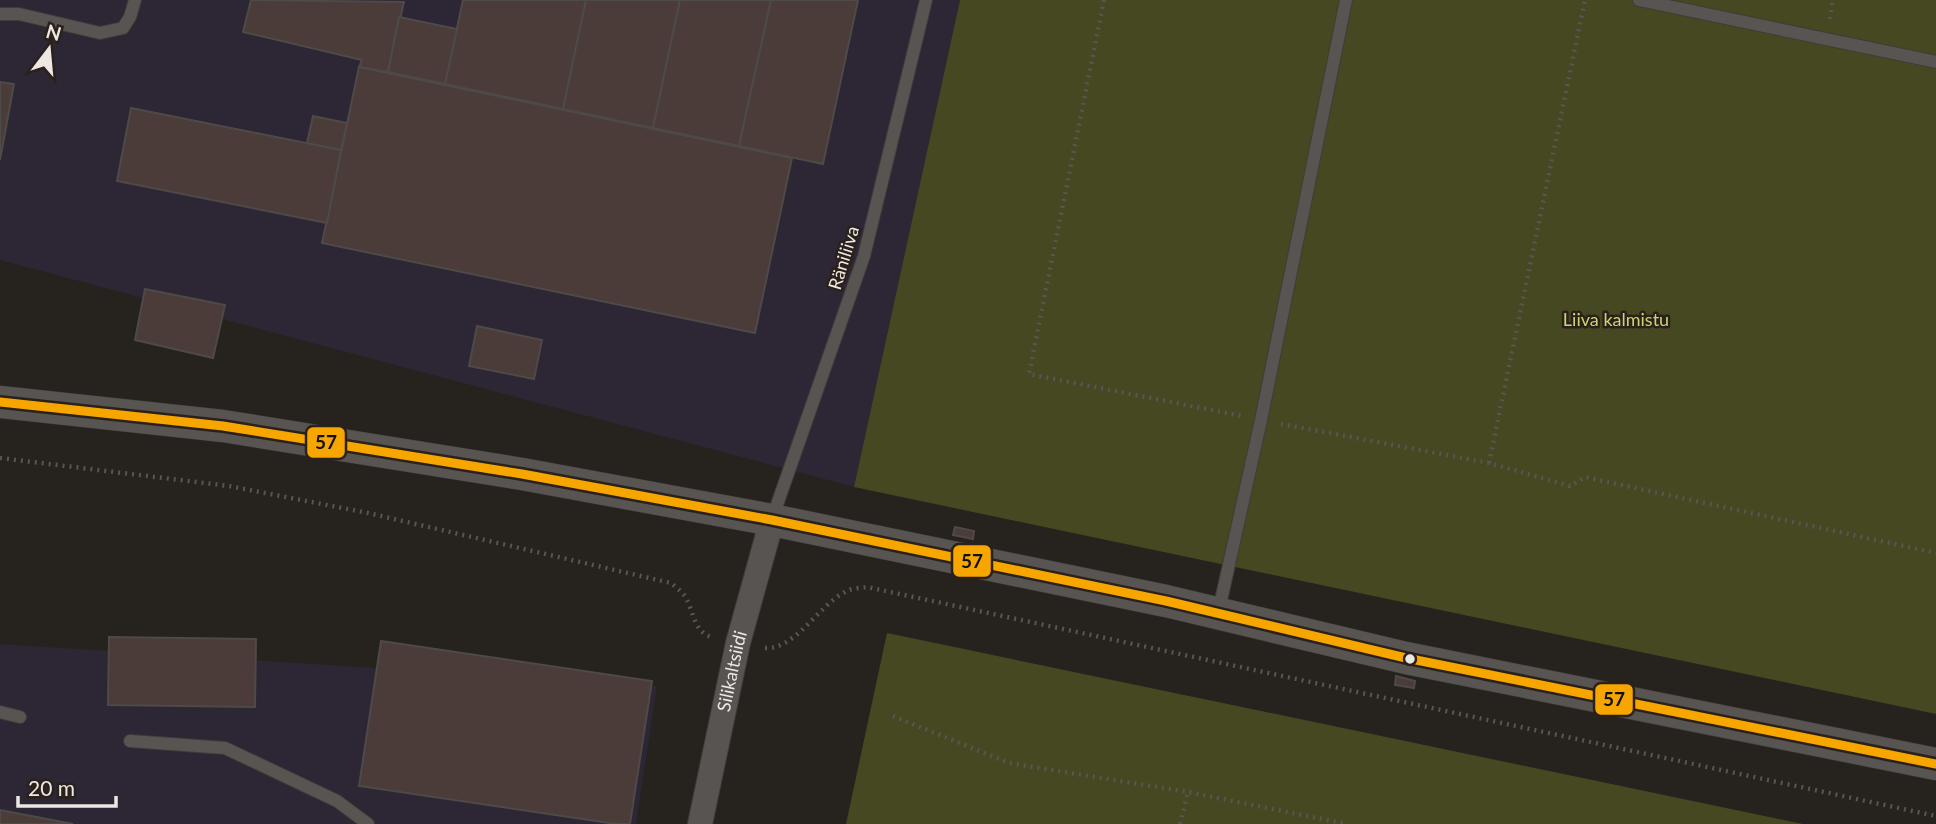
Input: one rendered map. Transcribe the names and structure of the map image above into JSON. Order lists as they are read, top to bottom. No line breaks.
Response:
{"streets":{"street":["Silikaltsiidi"],"lane":["Räniliiva"]},"crossings":[["Räniliiva","Silikaltsiidi"]],"parks":["Liiva kalmistu"],"lines":["transit line 57"],"scale_bar":"20 m","north":"top"}
